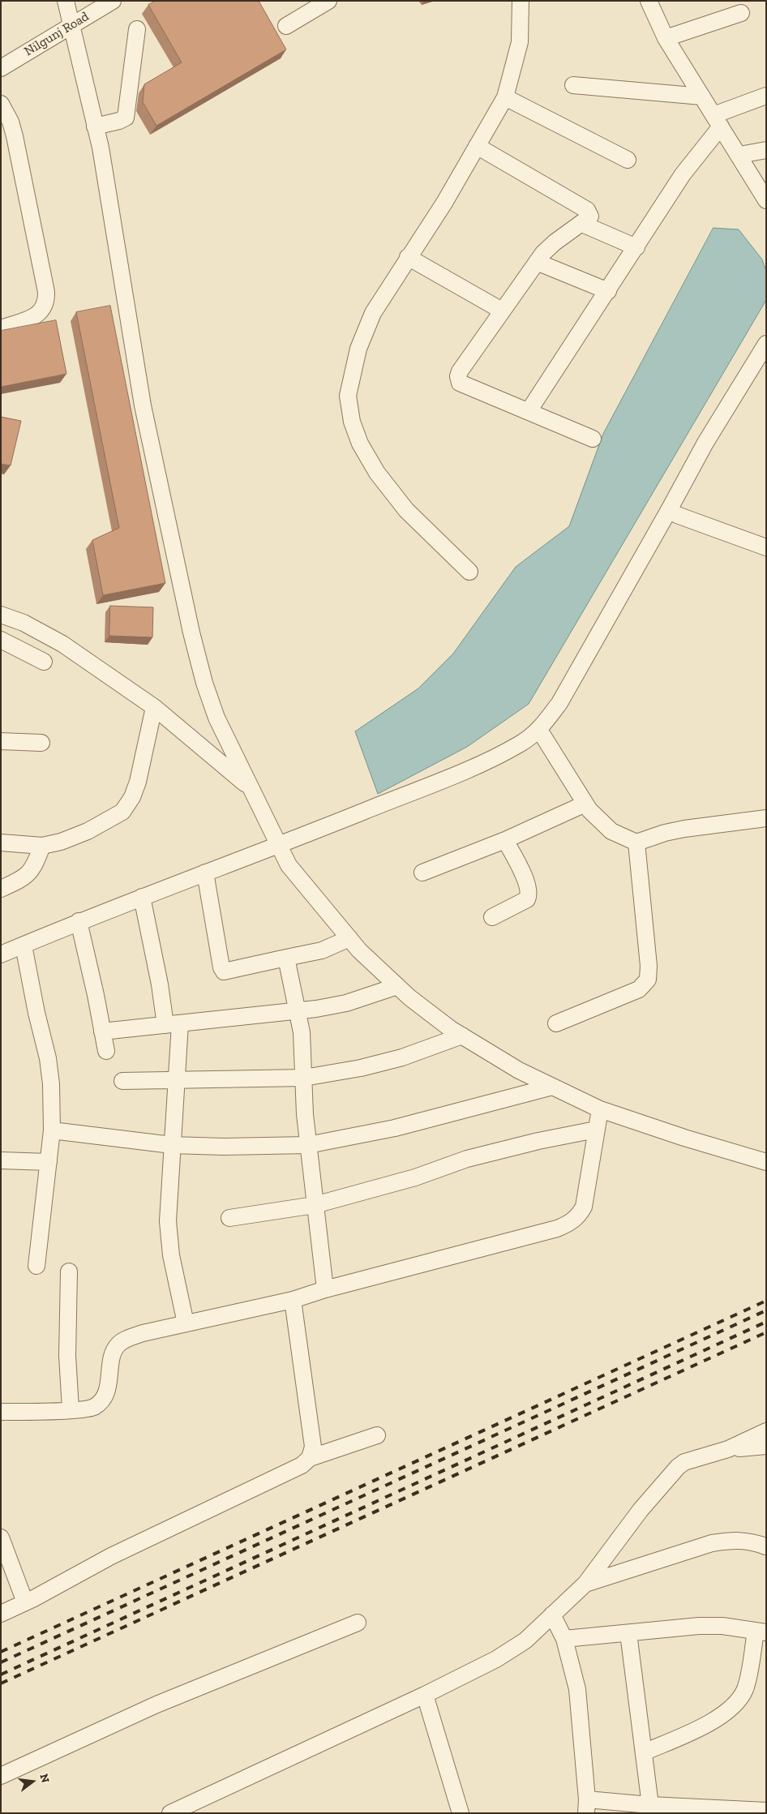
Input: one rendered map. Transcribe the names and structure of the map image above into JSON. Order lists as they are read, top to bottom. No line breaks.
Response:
{"streets":{"street":["Nilgunj Road"]},"north":"right"}
